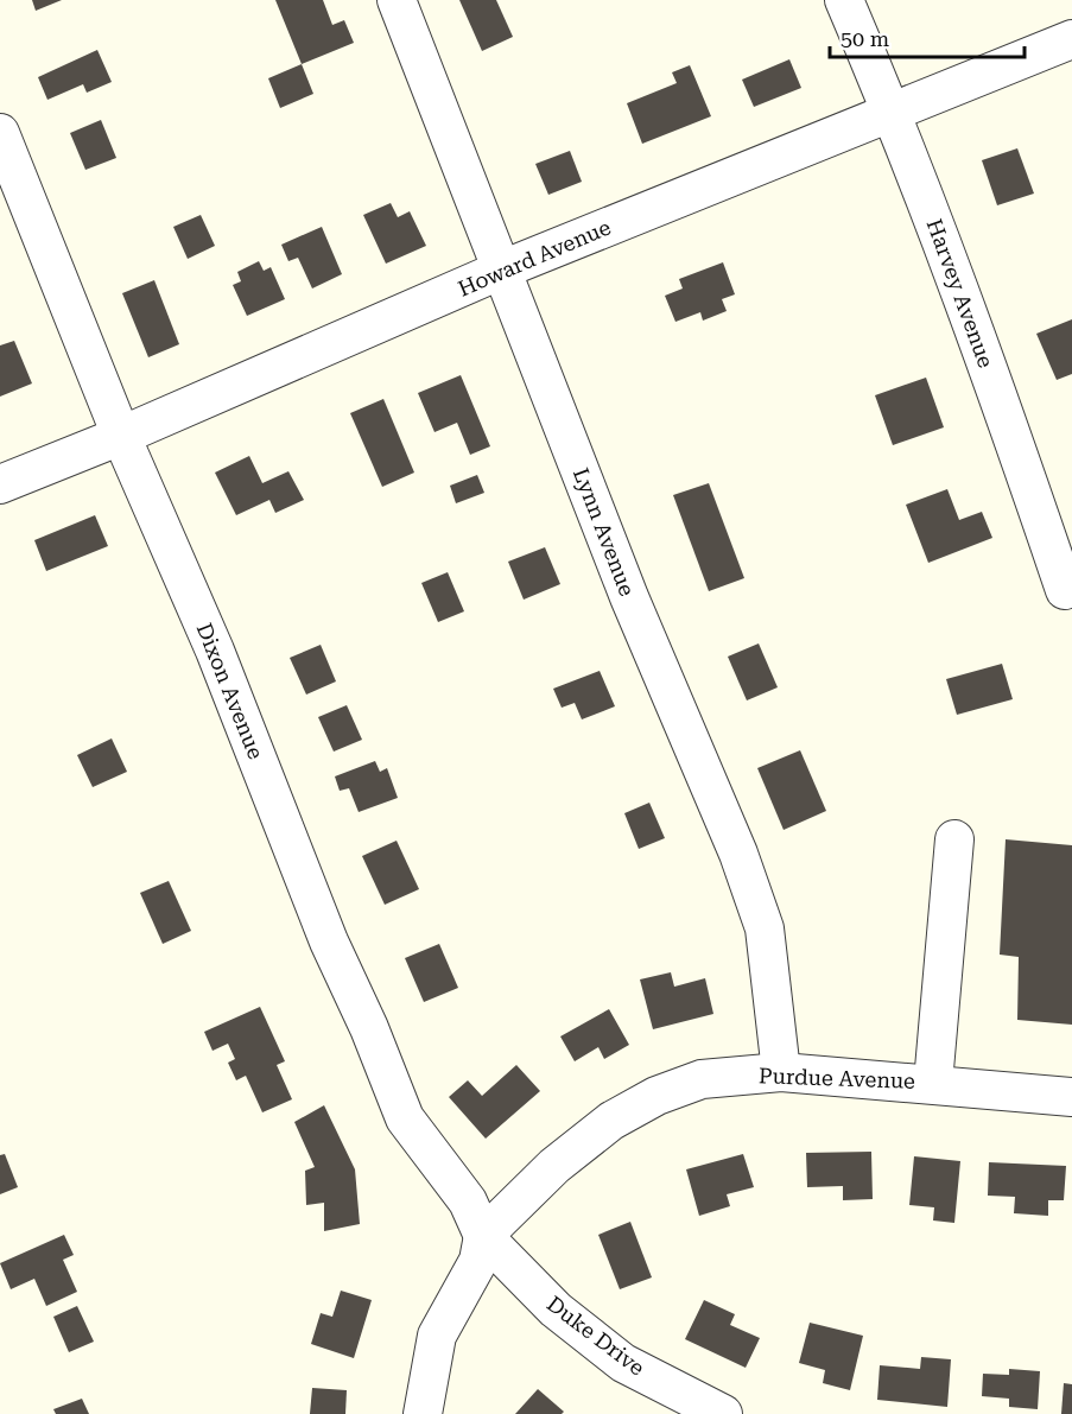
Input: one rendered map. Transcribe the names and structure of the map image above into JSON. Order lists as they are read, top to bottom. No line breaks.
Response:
{"streets":{"street":["Howard Avenue","Harvey Avenue","Lynn Avenue","Dixon Avenue","Purdue Avenue","Duke Drive"]},"crossings":[["Howard Avenue","Harvey Avenue"],["Howard Avenue","Lynn Avenue"],["Howard Avenue","Dixon Avenue"],["Lynn Avenue","Purdue Avenue"],["Dixon Avenue","Purdue Avenue"],["Dixon Avenue","Duke Drive"],["Purdue Avenue","Duke Drive"]],"scale_bar":"50 m"}
